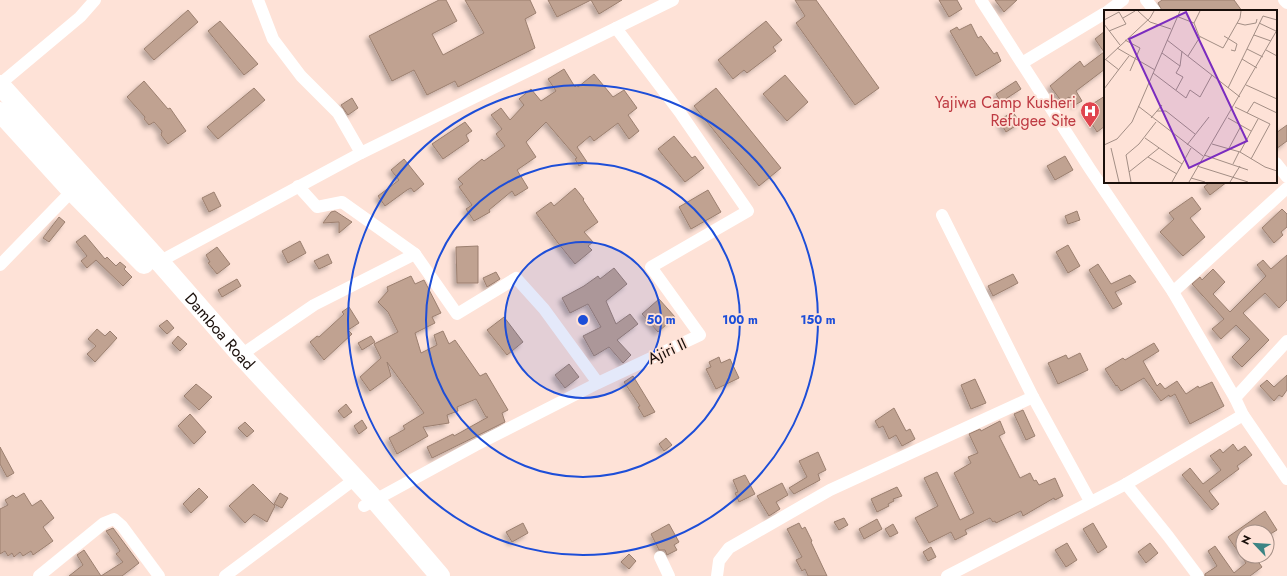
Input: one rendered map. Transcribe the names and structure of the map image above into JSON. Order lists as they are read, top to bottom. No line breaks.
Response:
{"streets":{"main road":["Damboa Road"],"street":["Ajiri II"]},"crossings":[["Damboa Road","Ajiri II"]],"places":{"hospital":["Yajiwa Camp Kusheri Refugee Site"]},"north":"top left","rings":["50 m","100 m","150 m"]}
